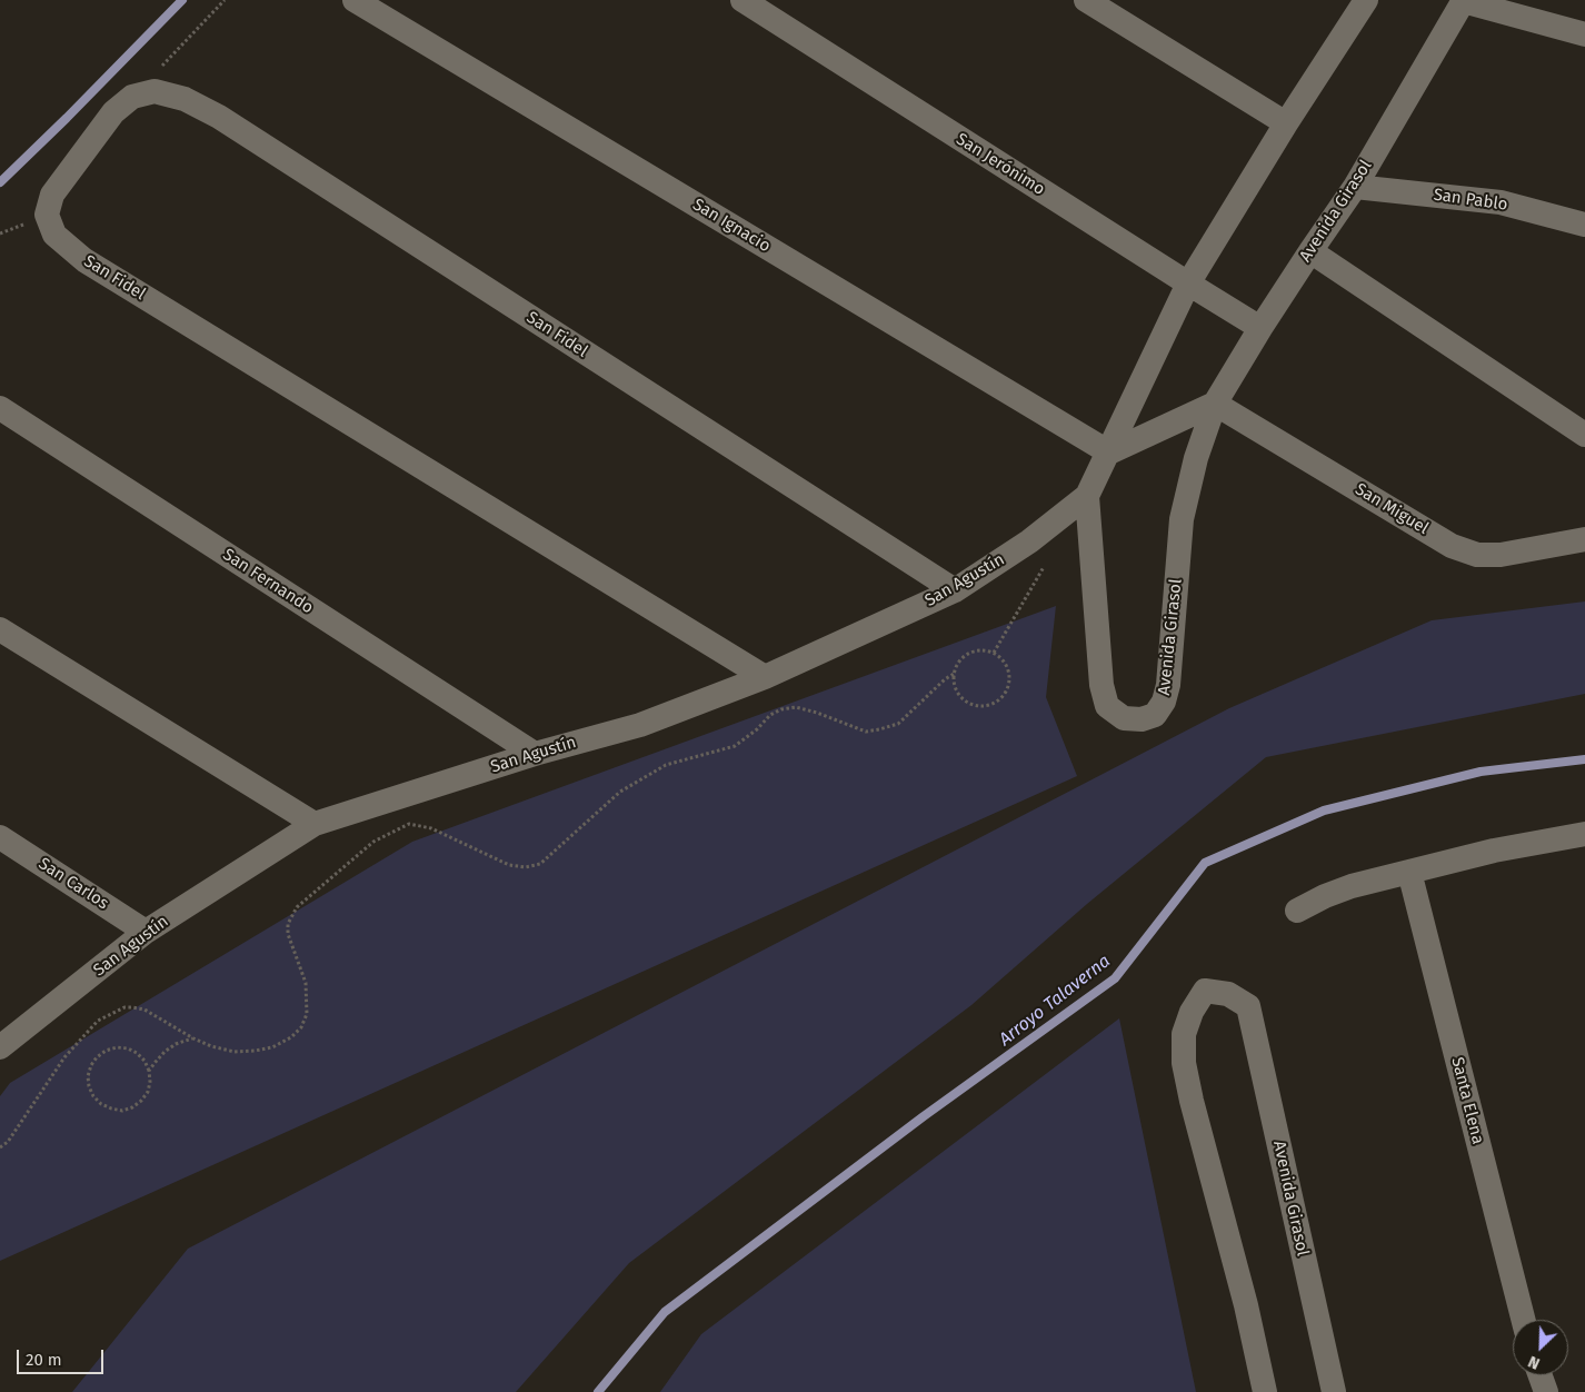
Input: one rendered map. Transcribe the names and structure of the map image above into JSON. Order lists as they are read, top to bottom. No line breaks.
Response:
{"streets":{"street":["San Jerónimo","San Pablo","Avenida Girasol","San Ignacio","San Fidel","San Miguel","San Agustín","San Fernando","San Carlos","Santa Elena"]},"crossings":[["San Jerónimo","Avenida Girasol"],["San Pablo","Avenida Girasol"],["Avenida Girasol","San Miguel"],["Avenida Girasol","San Agustín"],["San Fidel","San Agustín"],["San Agustín","San Fernando"],["San Agustín","San Carlos"]],"water":["Arroyo Talaverna"],"scale_bar":"20 m","north":"bottom left"}
